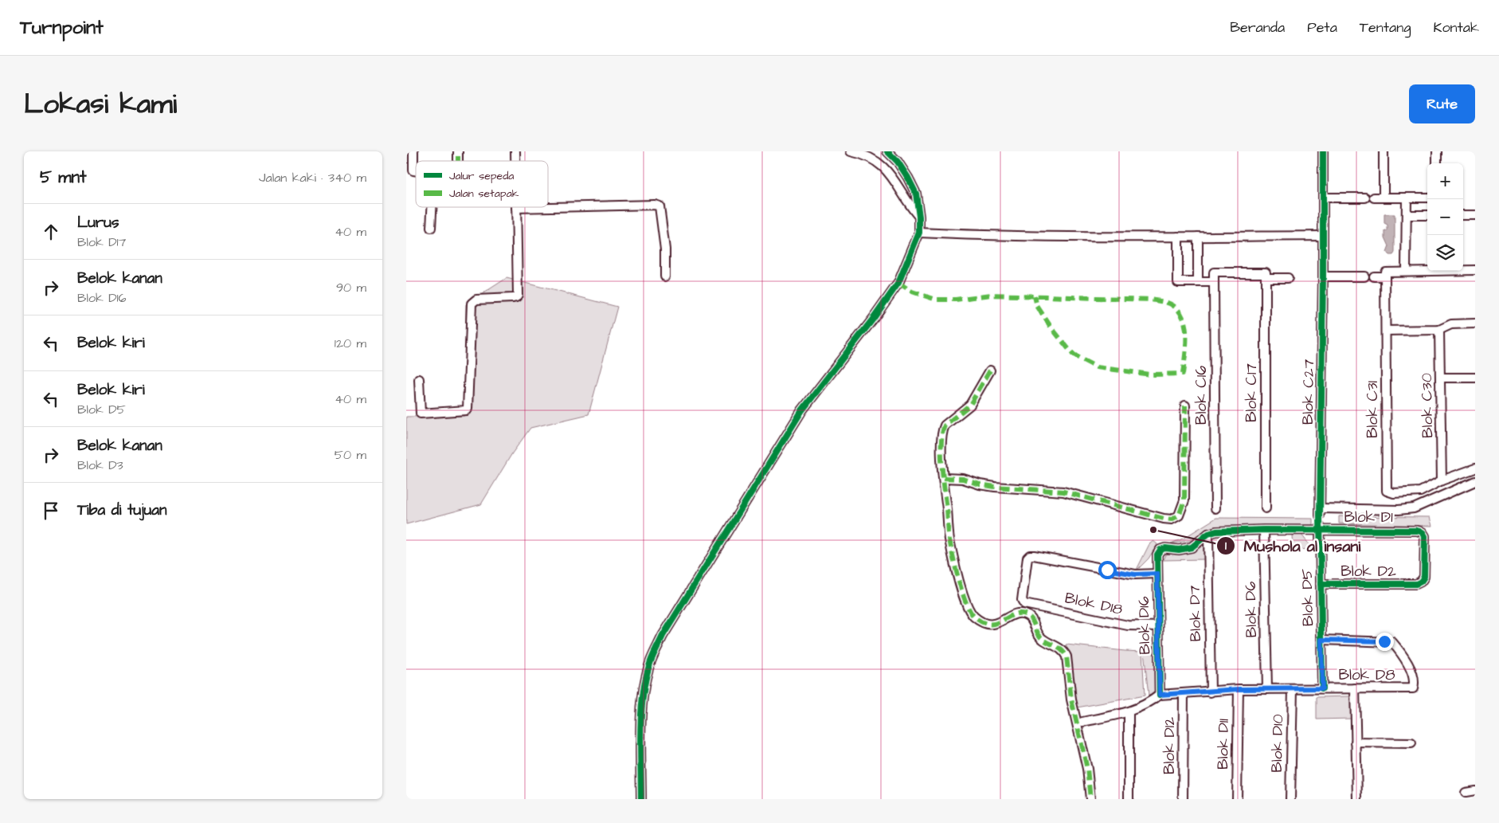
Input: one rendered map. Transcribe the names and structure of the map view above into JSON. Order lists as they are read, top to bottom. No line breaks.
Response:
{"streets":{"street":["Blok C27","Blok C17","Blok C16","Blok C30","Blok C31","Blok D1","Blok D2","Blok D5","Blok D18","Blok D6","Blok D7","Blok D16","Blok D8","Blok D10","Blok D11","Blok D12"]},"crossings":[["Blok C30","Blok C31"],["Blok D1","Blok D2"],["Blok D1","Blok D5"],["Blok D1","Blok D6"],["Blok D1","Blok D7"],["Blok D1","Blok D16"],["Blok D2","Blok D5"],["Blok D5","Blok D8"],["Blok D18","Blok D16"],["Blok D6","Blok D8"],["Blok D7","Blok D16"],["Blok D7","Blok D8"],["Blok D16","Blok D8"],["Blok D8","Blok D10"],["Blok D8","Blok D11"],["Blok D8","Blok D12"]],"places":["Mushola al insani"],"legend":["Jalur sepeda","Jalan setapak"],"page":{"header":"Turnpoint","nav":["Beranda","Peta","Tentang","Kontak"],"title":"Lokasi kami","buttons":"Rute","heading":["5 mnt","Jalan kaki · 340 m"],"map_buttons":["+","−"],"list":[["Lurus","Blok D17","40 m"],["Belok kanan","Blok D16","90 m"],["Belok kiri","120 m"],["Belok kiri","Blok D5","40 m"],["Belok kanan","Blok D3","50 m"],"Tiba di tujuan"]}}
